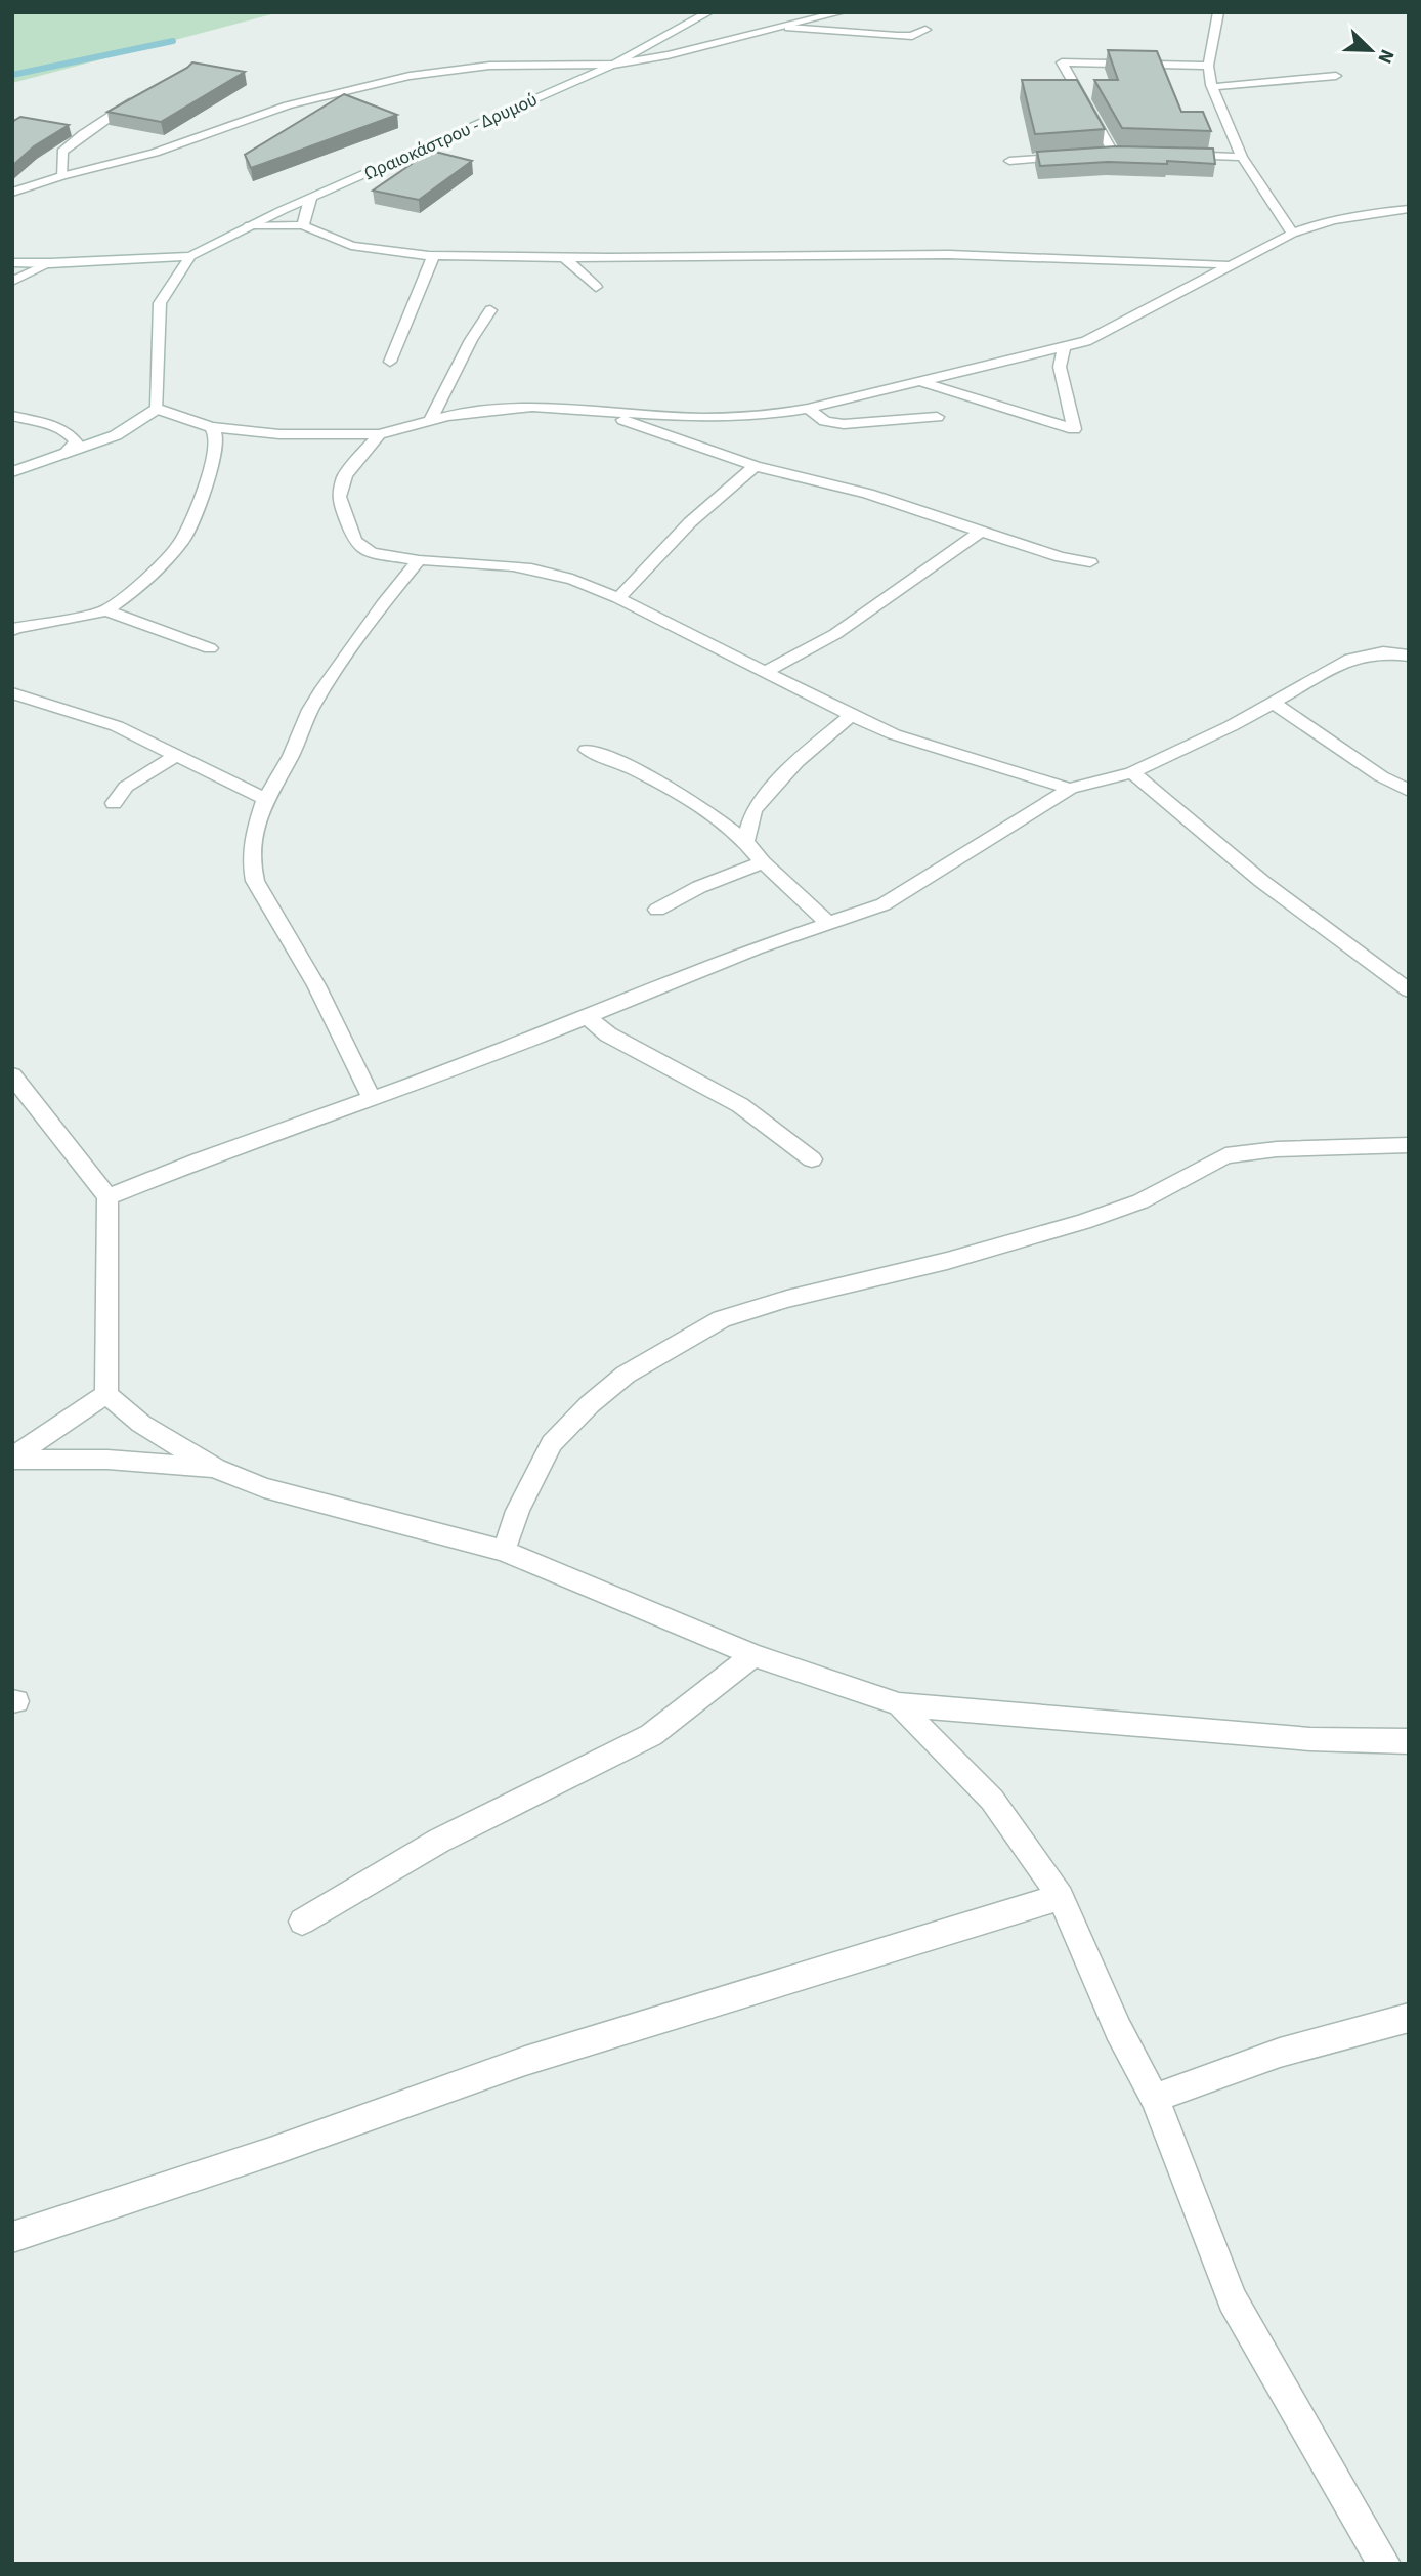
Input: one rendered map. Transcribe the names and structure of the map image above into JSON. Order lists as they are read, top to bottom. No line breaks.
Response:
{"streets":{"street":["Ωραιοκάστρου - Δρυμού"]},"north":"bottom right"}
